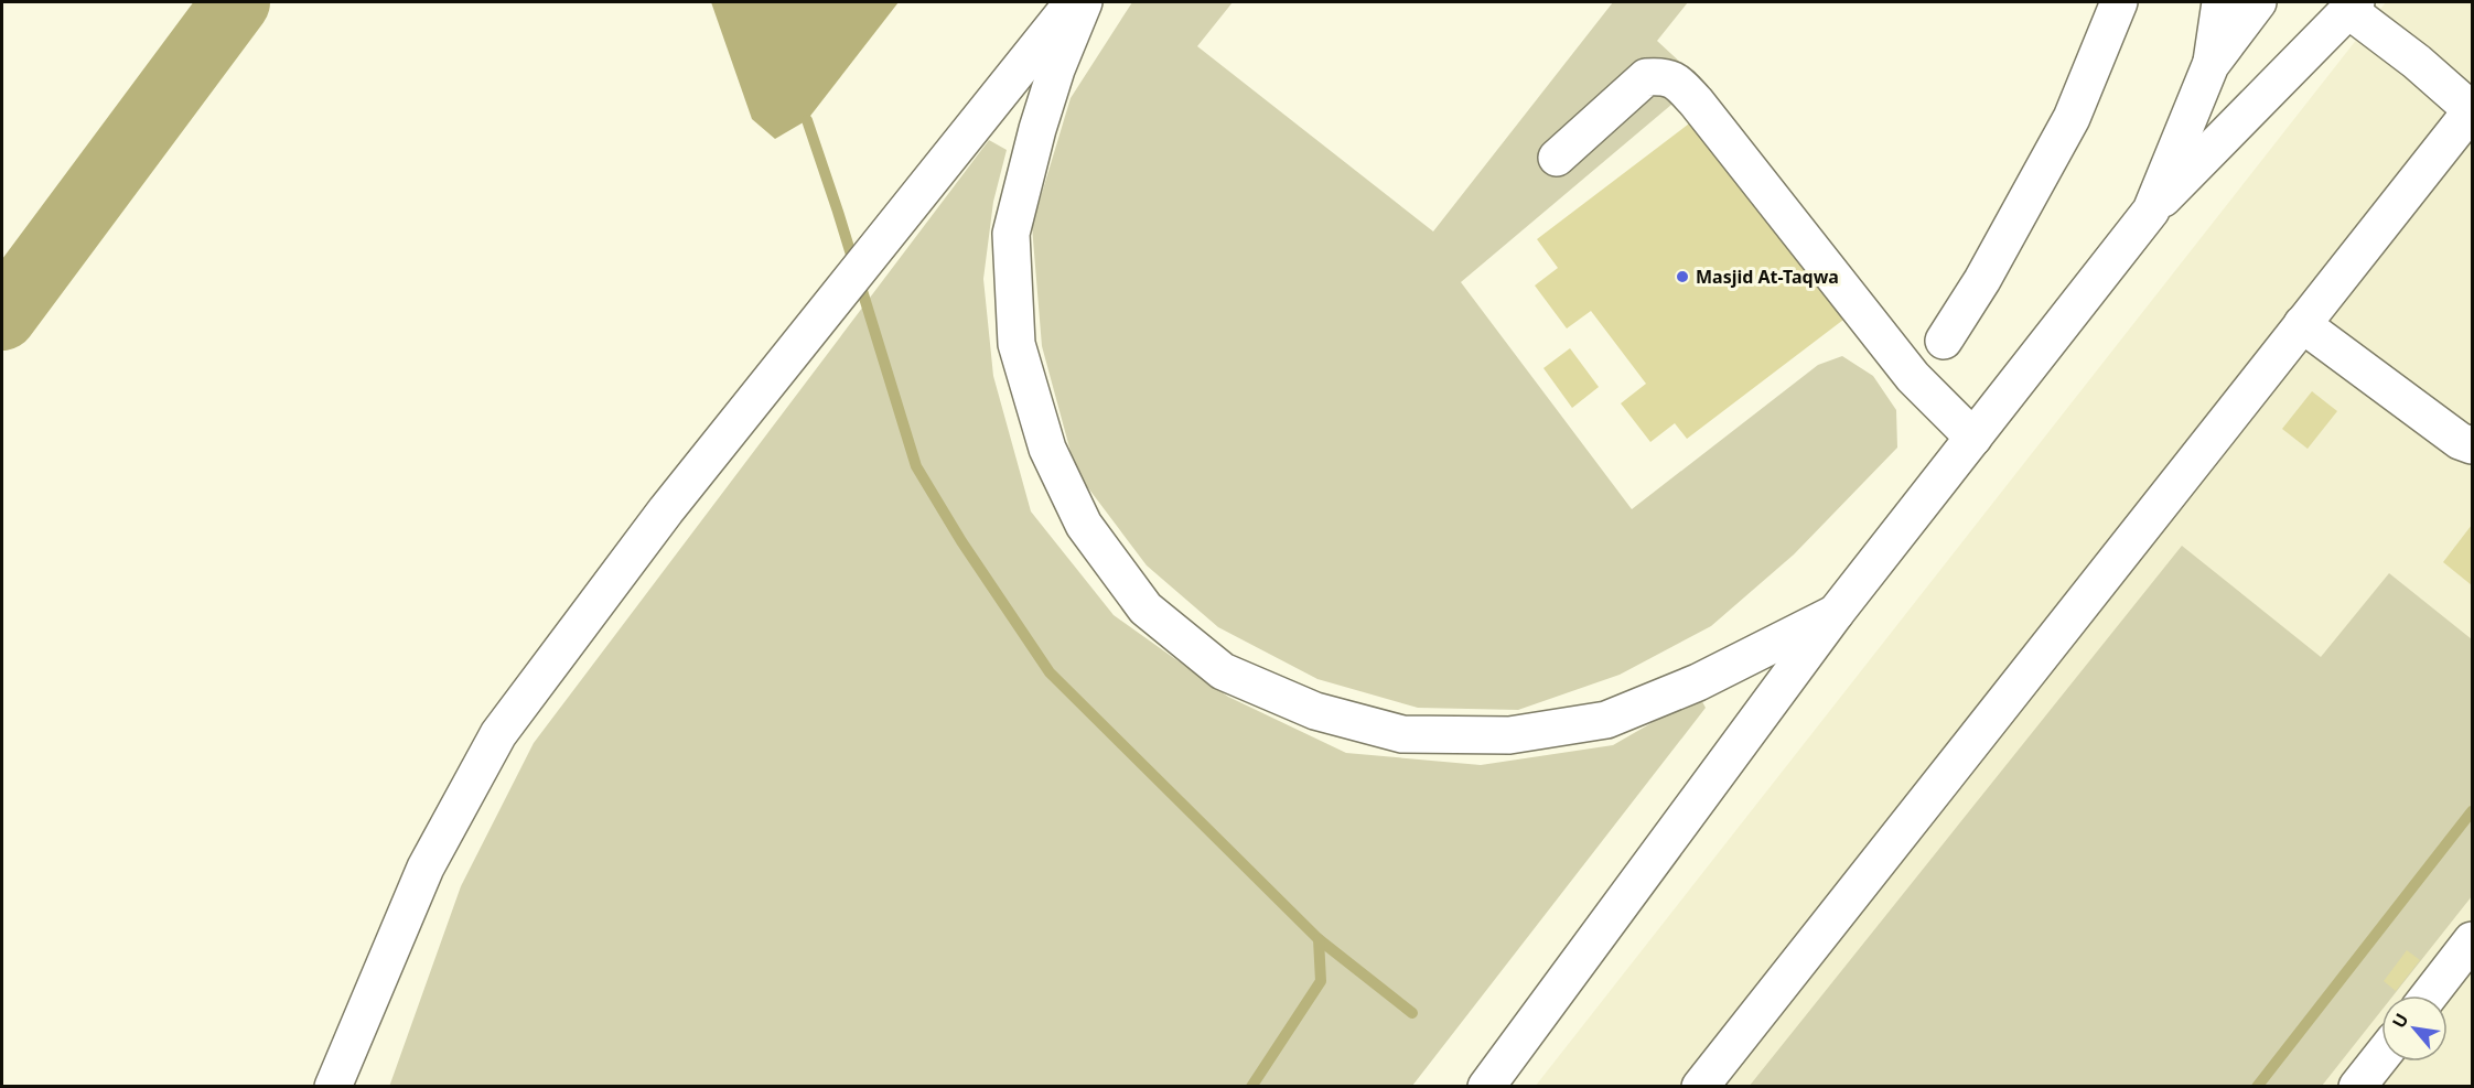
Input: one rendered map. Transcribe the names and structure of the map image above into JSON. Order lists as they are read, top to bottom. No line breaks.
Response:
{"places":["Masjid At-Taqwa"],"north":"top left"}
